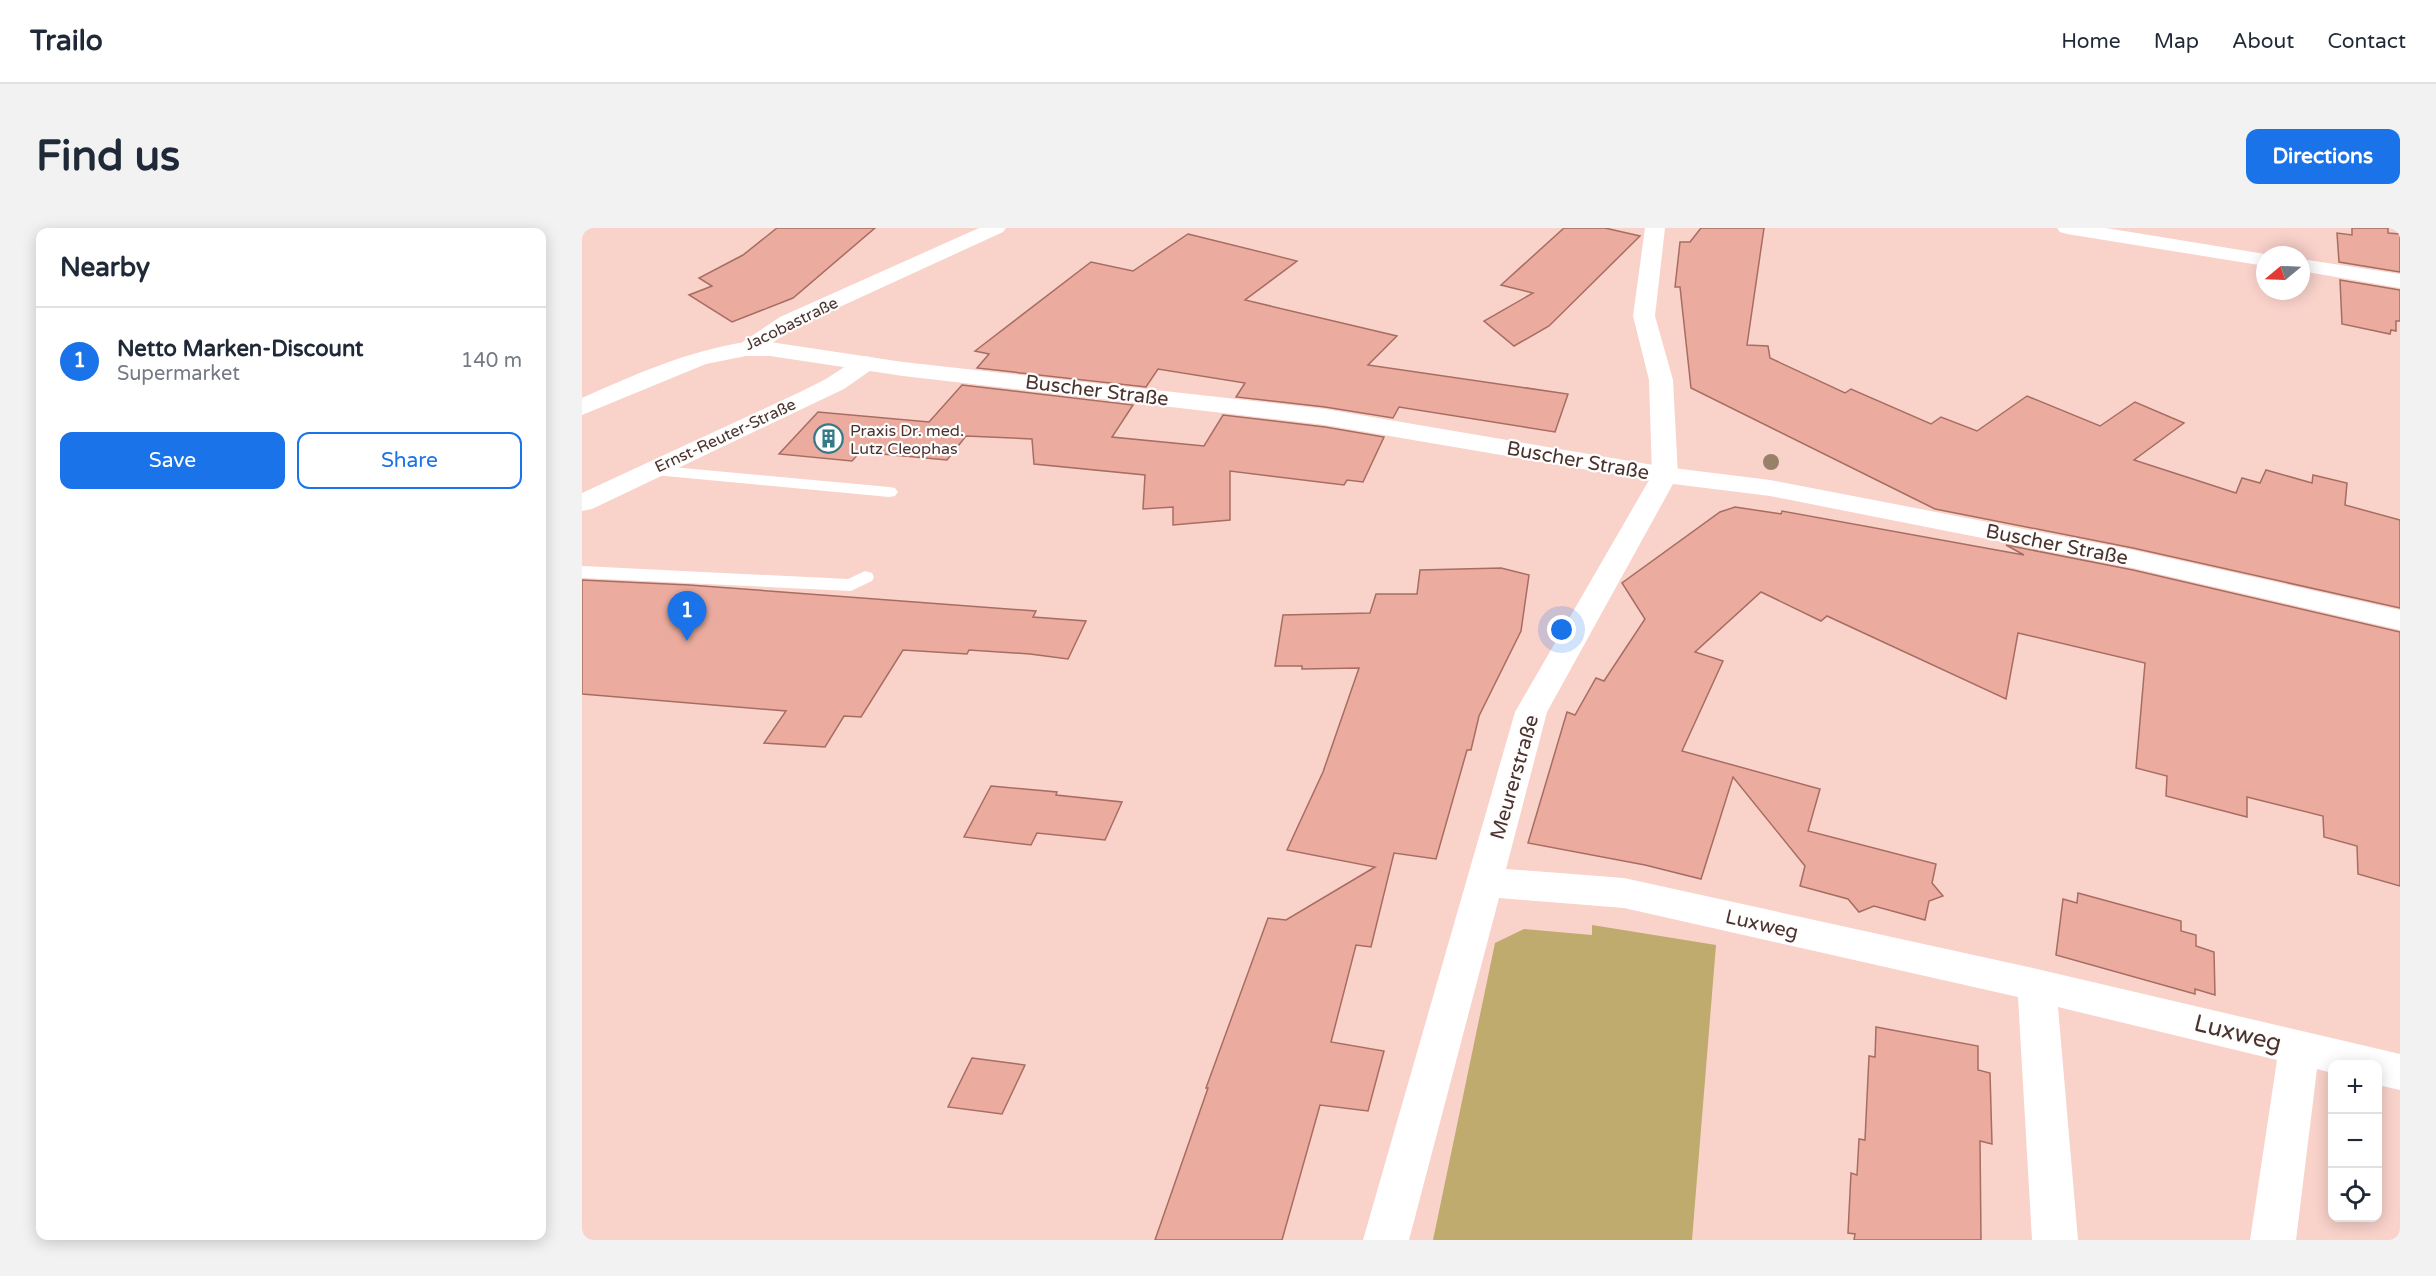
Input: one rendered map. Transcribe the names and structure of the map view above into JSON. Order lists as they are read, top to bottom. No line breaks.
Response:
{"streets":{"street":["Jacobastraße","Buscher Straße","Ernst-Reuter-Straße","Meurerstraße","Luxweg"]},"crossings":[["Jacobastraße","Buscher Straße"],["Buscher Straße","Ernst-Reuter-Straße"],["Buscher Straße","Meurerstraße"],["Meurerstraße","Luxweg"]],"places":{"building":["Praxis Dr. med. Lutz Cleophas"]},"north":"left","page":{"header":"Trailo","nav":["Home","Map","About","Contact"],"buttons":["Directions",["Save","Share"]],"title":"Find us","heading":"Nearby","list":[{"mark":"1","name":"Netto Marken-Discount","note":"Supermarket","value":"140 m"}],"pins":"1","map_buttons":["+","−"]}}
